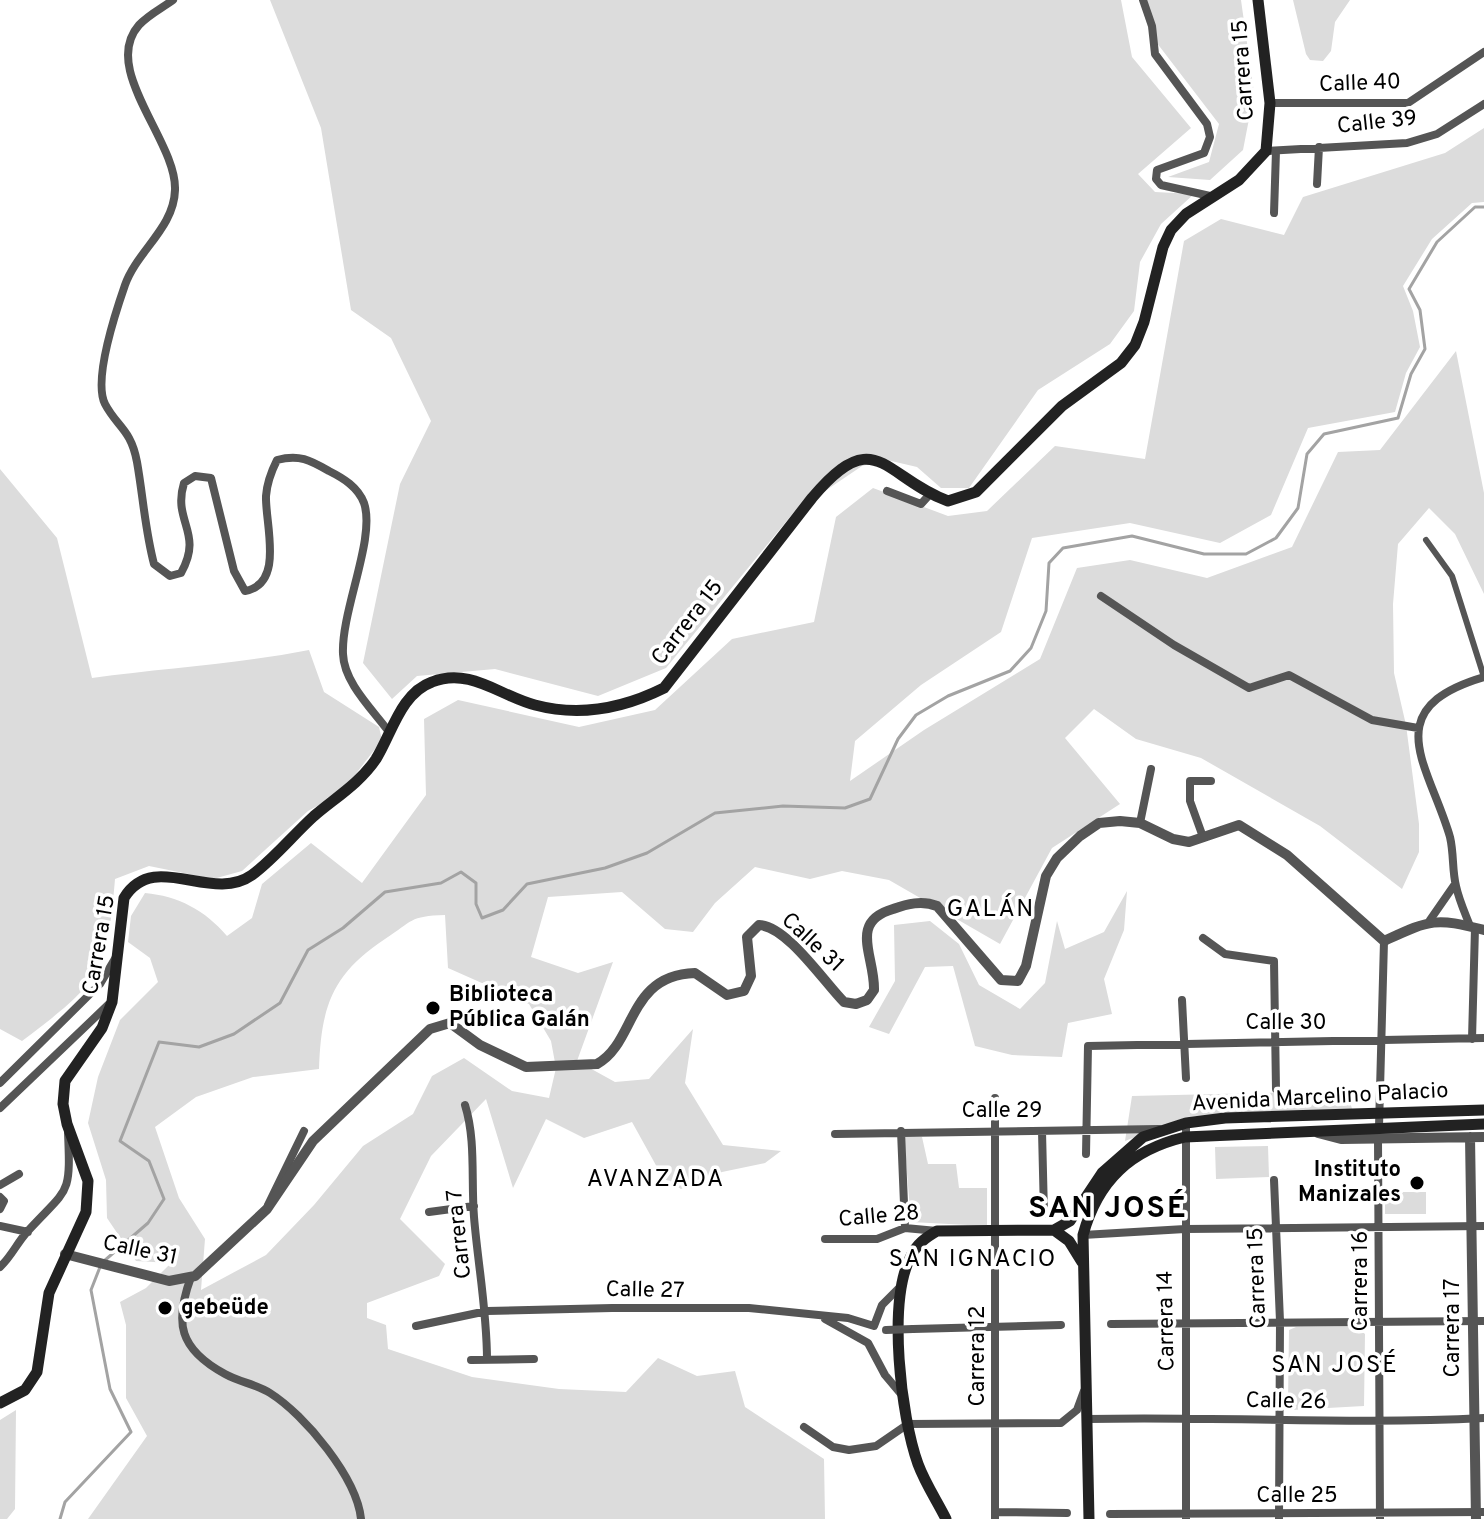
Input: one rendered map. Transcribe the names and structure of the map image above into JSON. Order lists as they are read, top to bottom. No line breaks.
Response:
{"streets":{"main road":["Carrera 15","Avenida Marcelino Palacio"],"street":["Calle 40","Calle 39","Calle 31","Calle 30","Calle 29","Calle 28","Carrera 7","Carrera 16","Calle 27","Carrera 14","Carrera 17","Carrera 12","Calle 26","Calle 25"]},"crossings":[["Carrera 15","Calle 40"],["Carrera 15","Calle 39"],["Carrera 15","Calle 31"],["Carrera 15","Calle 26"],["Carrera 15","Calle 25"],["Calle 31","Carrera 16"],["Calle 30","Calle 29"],["Calle 30","Carrera 16"],["Avenida Marcelino Palacio","Calle 29"],["Avenida Marcelino Palacio","Carrera 16"],["Avenida Marcelino Palacio","Carrera 14"],["Avenida Marcelino Palacio","Calle 26"],["Calle 29","Carrera 12"],["Carrera 7","Calle 27"],["Carrera 16","Calle 26"],["Carrera 16","Calle 25"],["Carrera 14","Calle 26"],["Carrera 14","Calle 25"],["Carrera 17","Calle 26"],["Carrera 17","Calle 25"]],"districts":["GALÁN","AVANZADA","SAN JOSÉ","SAN IGNACIO","SAN JOSÉ"],"places":["Biblioteca Pública Galán","Instituto Manizales","gebeüde"]}
